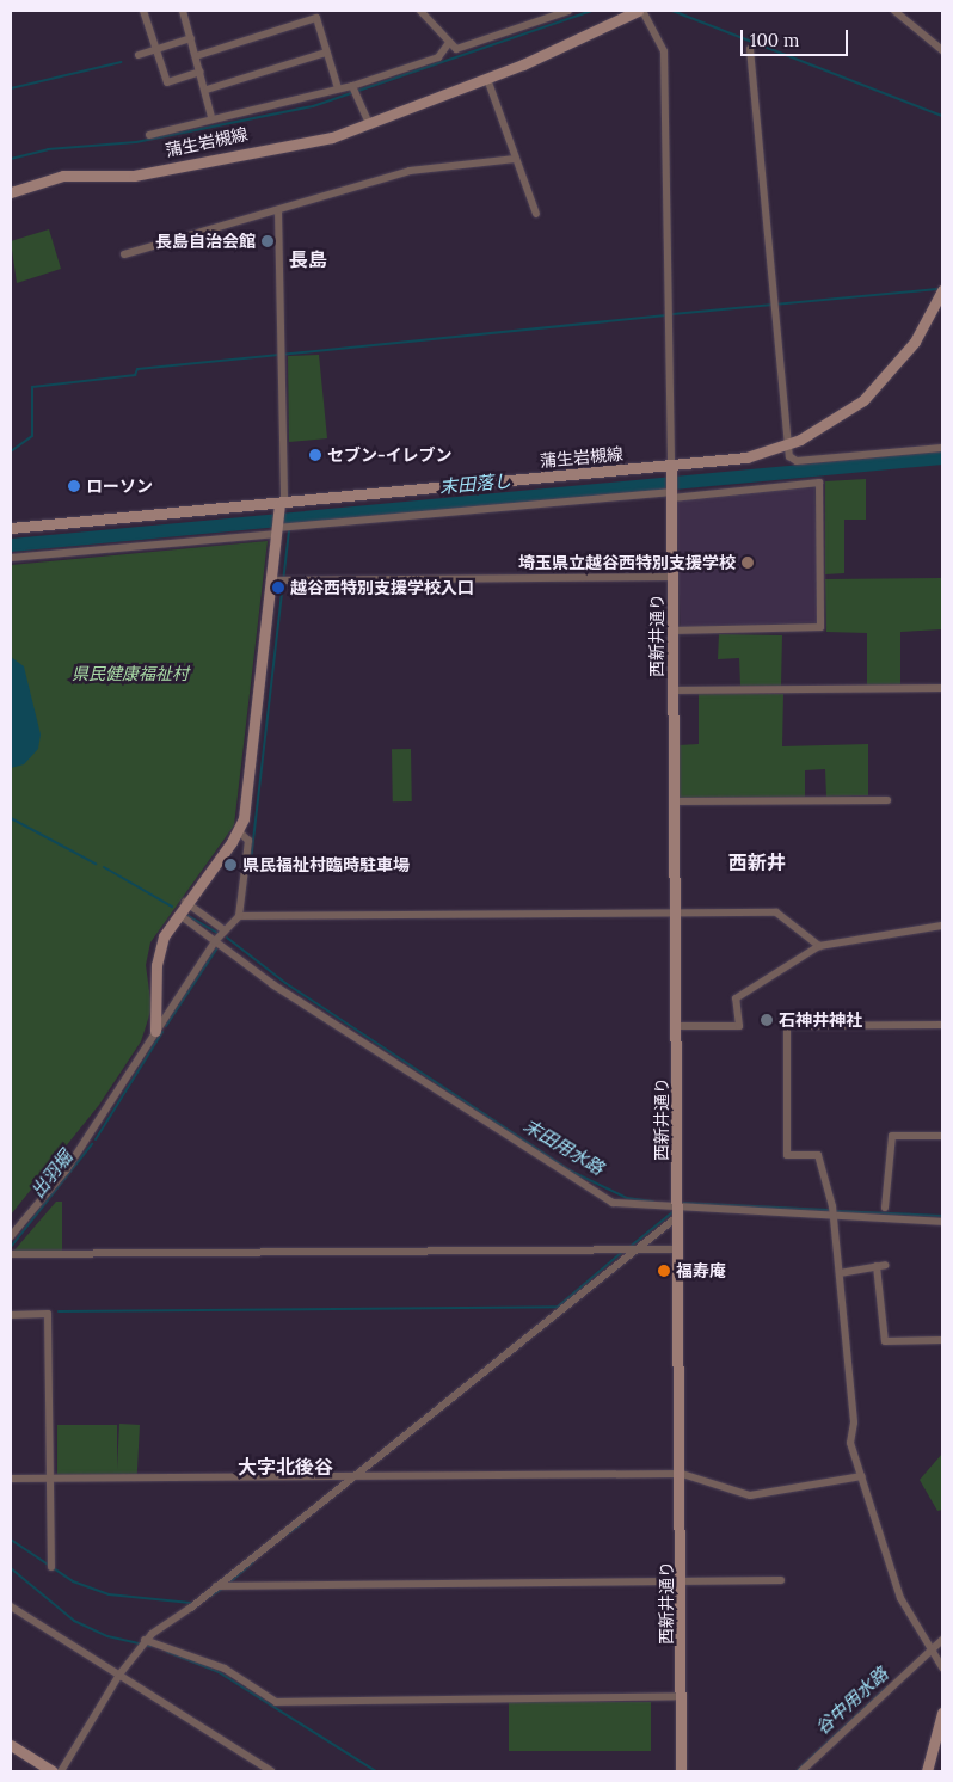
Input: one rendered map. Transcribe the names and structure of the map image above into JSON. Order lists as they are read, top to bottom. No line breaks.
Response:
{"streets":{"street":["蒲生岩槻線","西新井通り"]},"crossings":[["蒲生岩槻線","西新井通り"]],"districts":["長島","西新井","大字北後谷"],"water":["末田落し","末田用水路","出羽堀","谷中用水路"],"parks":["県民健康福祉村"],"places":["長島自治会館","セブン-イレブン","ローソン","埼玉県立越谷西特別支援学校","越谷西特別支援学校入口","県民福祉村臨時駐車場","石神井神社","福寿庵"],"scale_bar":"100 m"}
